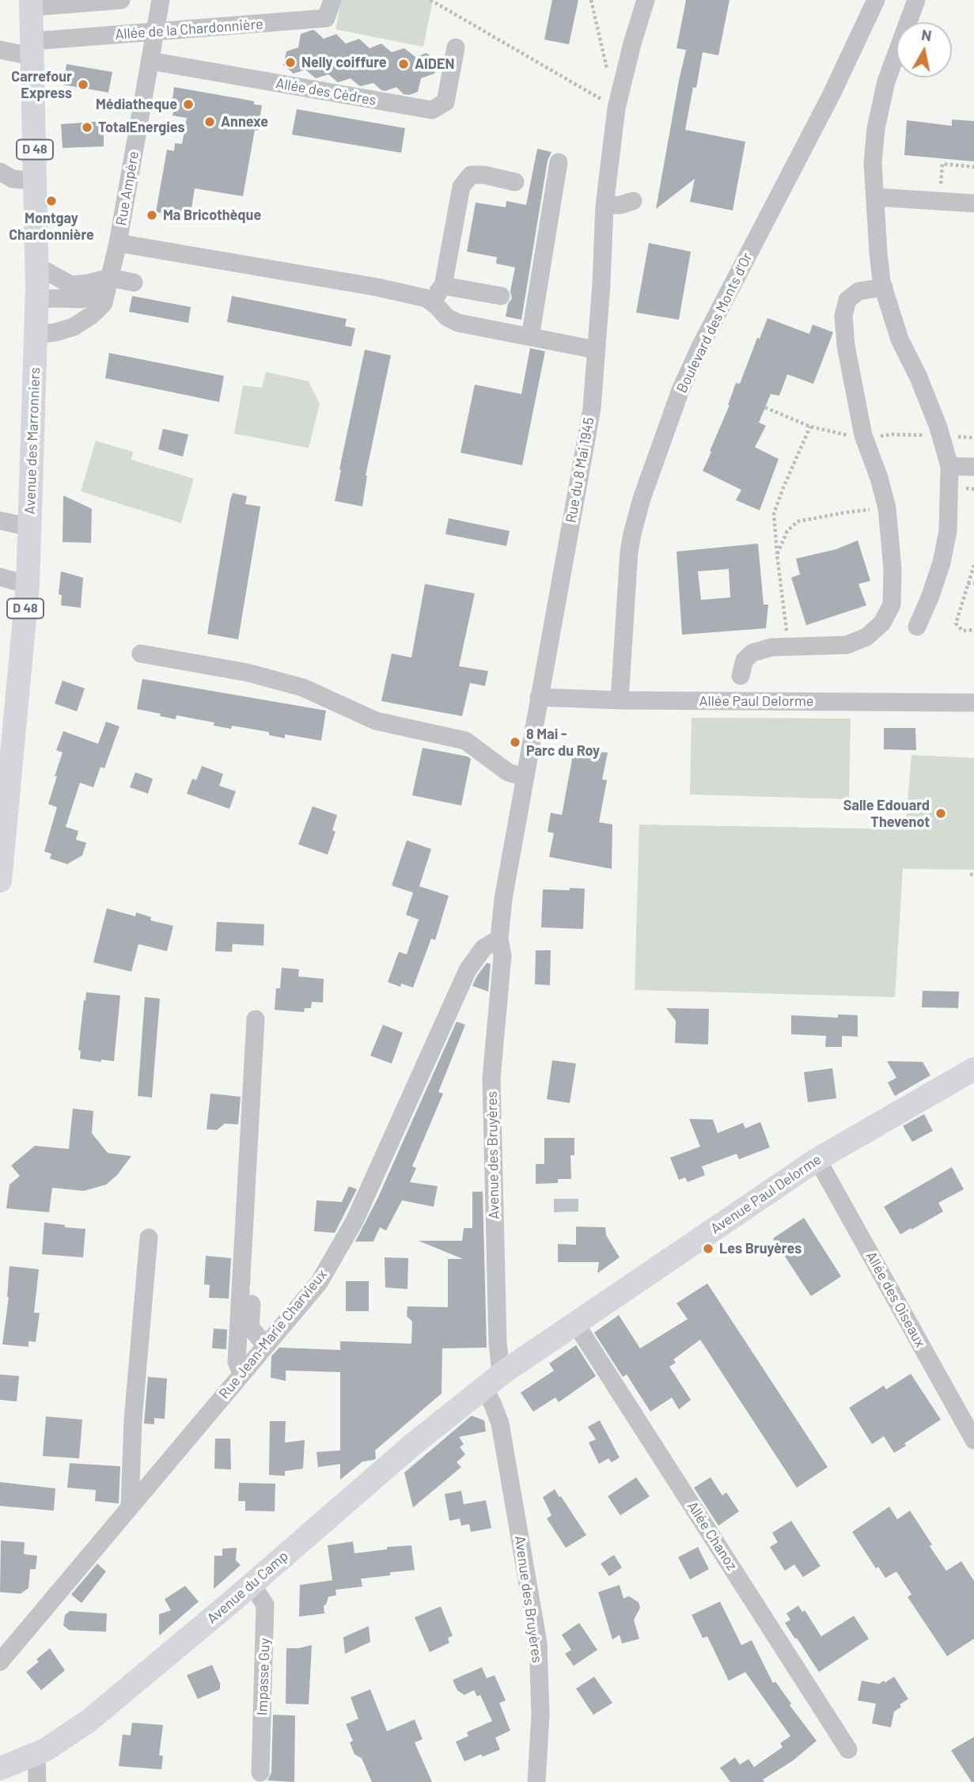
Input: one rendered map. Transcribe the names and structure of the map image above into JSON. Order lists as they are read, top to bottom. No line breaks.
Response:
{"streets":{"main road":["D 48","Avenue des Marronniers","Avenue Paul Delorme","Avenue du Camp"],"street":["Allée de la Chardonnière","Allée des Cèdres","Rue Ampère","Boulevard des Monts d'Or","Rue du 8 Mai 1945","Allée Paul Delorme","Avenue des Bruyères","Allée des Oiseaux","Rue Jean-Marie Charvieux","Allée Chanoz","Impasse Guy"]},"crossings":[["Allée de la Chardonnière","Rue Ampère"],["Allée de la Chardonnière","Avenue des Marronniers"],["Allée des Cèdres","Rue Ampère"],["Rue Ampère","Avenue des Marronniers"],["Boulevard des Monts d'Or","Allée Paul Delorme"],["Rue du 8 Mai 1945","Allée Paul Delorme"],["Rue du 8 Mai 1945","Avenue des Bruyères"],["Rue du 8 Mai 1945","Rue Jean-Marie Charvieux"],["Avenue des Bruyères","Avenue Paul Delorme"],["Avenue des Bruyères","Rue Jean-Marie Charvieux"],["Avenue des Bruyères","Avenue du Camp"],["Avenue Paul Delorme","Allée des Oiseaux"],["Avenue Paul Delorme","Allée Chanoz"],["Avenue Paul Delorme","Avenue du Camp"],["Avenue du Camp","Impasse Guy"]],"places":["Nelly coiffure","AIDEN","Carrefour Express","Médiatheque","Annexe","TotalEnergies","Montgay Chardonnière","Ma Bricothèque","8 Mai - Parc du Roy","Salle Edouard Thevenot","Les Bruyères"],"north":"top"}
